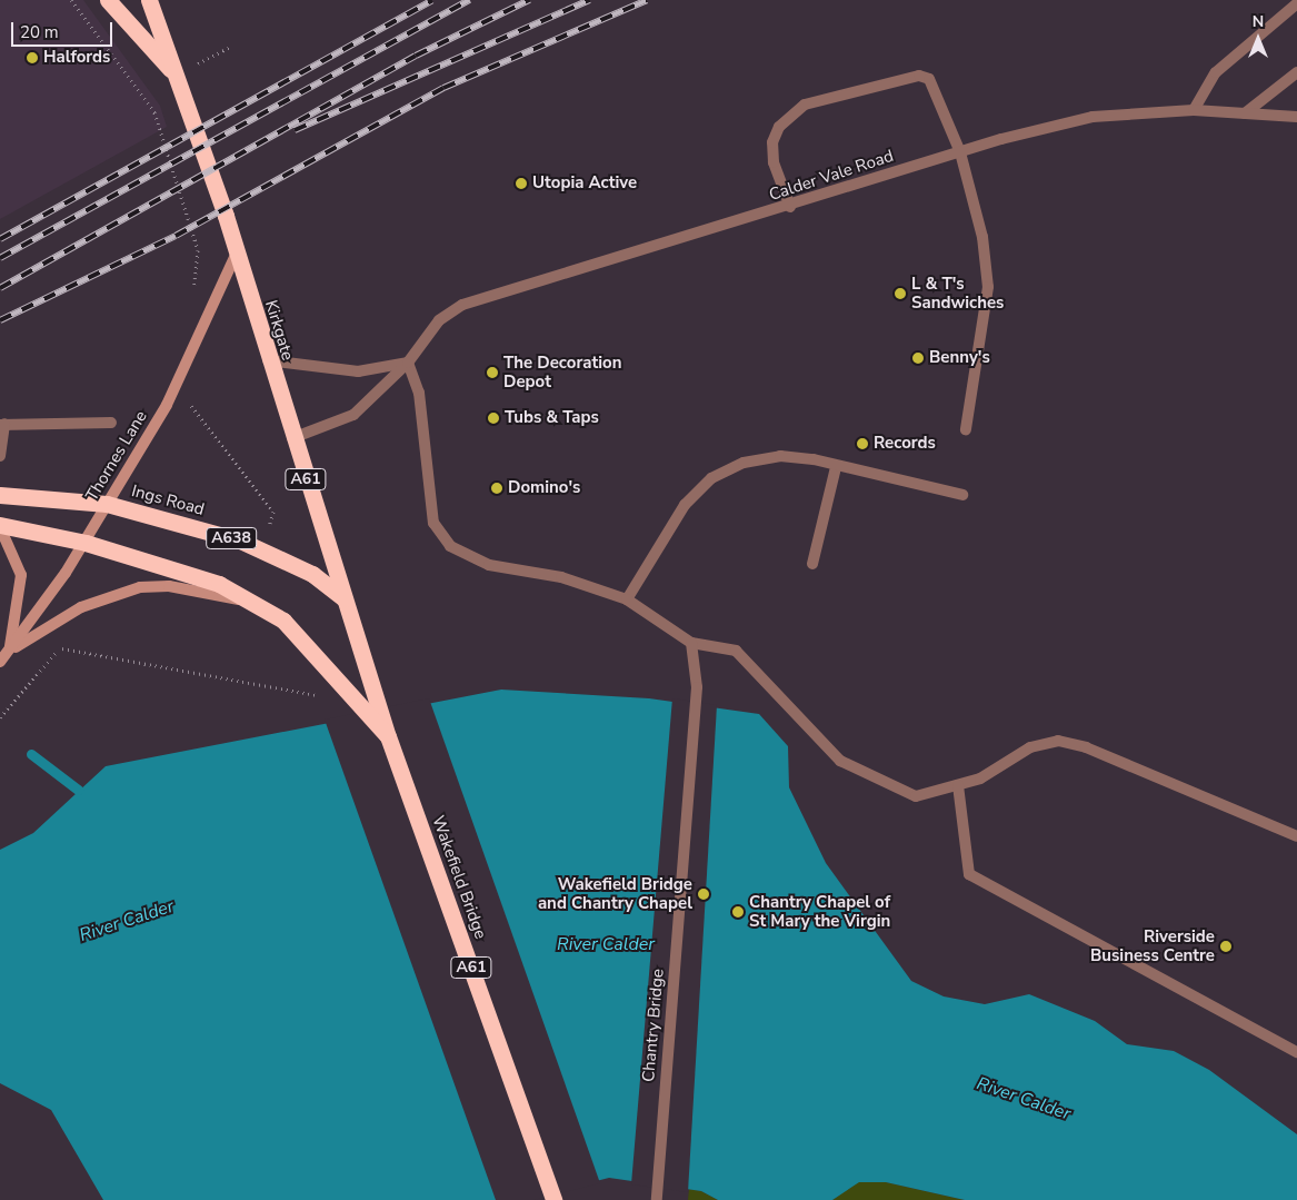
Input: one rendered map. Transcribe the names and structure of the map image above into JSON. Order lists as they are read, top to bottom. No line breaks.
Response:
{"streets":{"highway":["Kirkgate","A61","Ings Road","A638","Wakefield Bridge"],"street":["Calder Vale Road","Thornes Lane","Chantry Bridge"]},"crossings":[["Calder Vale Road","Kirkgate"],["Kirkgate","Thornes Lane"],["Kirkgate","Ings Road"],["Kirkgate","Wakefield Bridge"],["Thornes Lane","Ings Road"],["Ings Road","Wakefield Bridge"]],"water":["River Calder"],"places":["Halfords","Utopia Active","L & T's Sandwiches","Benny's","The Decoration Depot","Tubs & Taps","Records","Domino's","Wakefield Bridge and Chantry Chapel","Chantry Chapel of St Mary the Virgin","Riverside Business Centre"],"scale_bar":"20 m","north":"top"}
